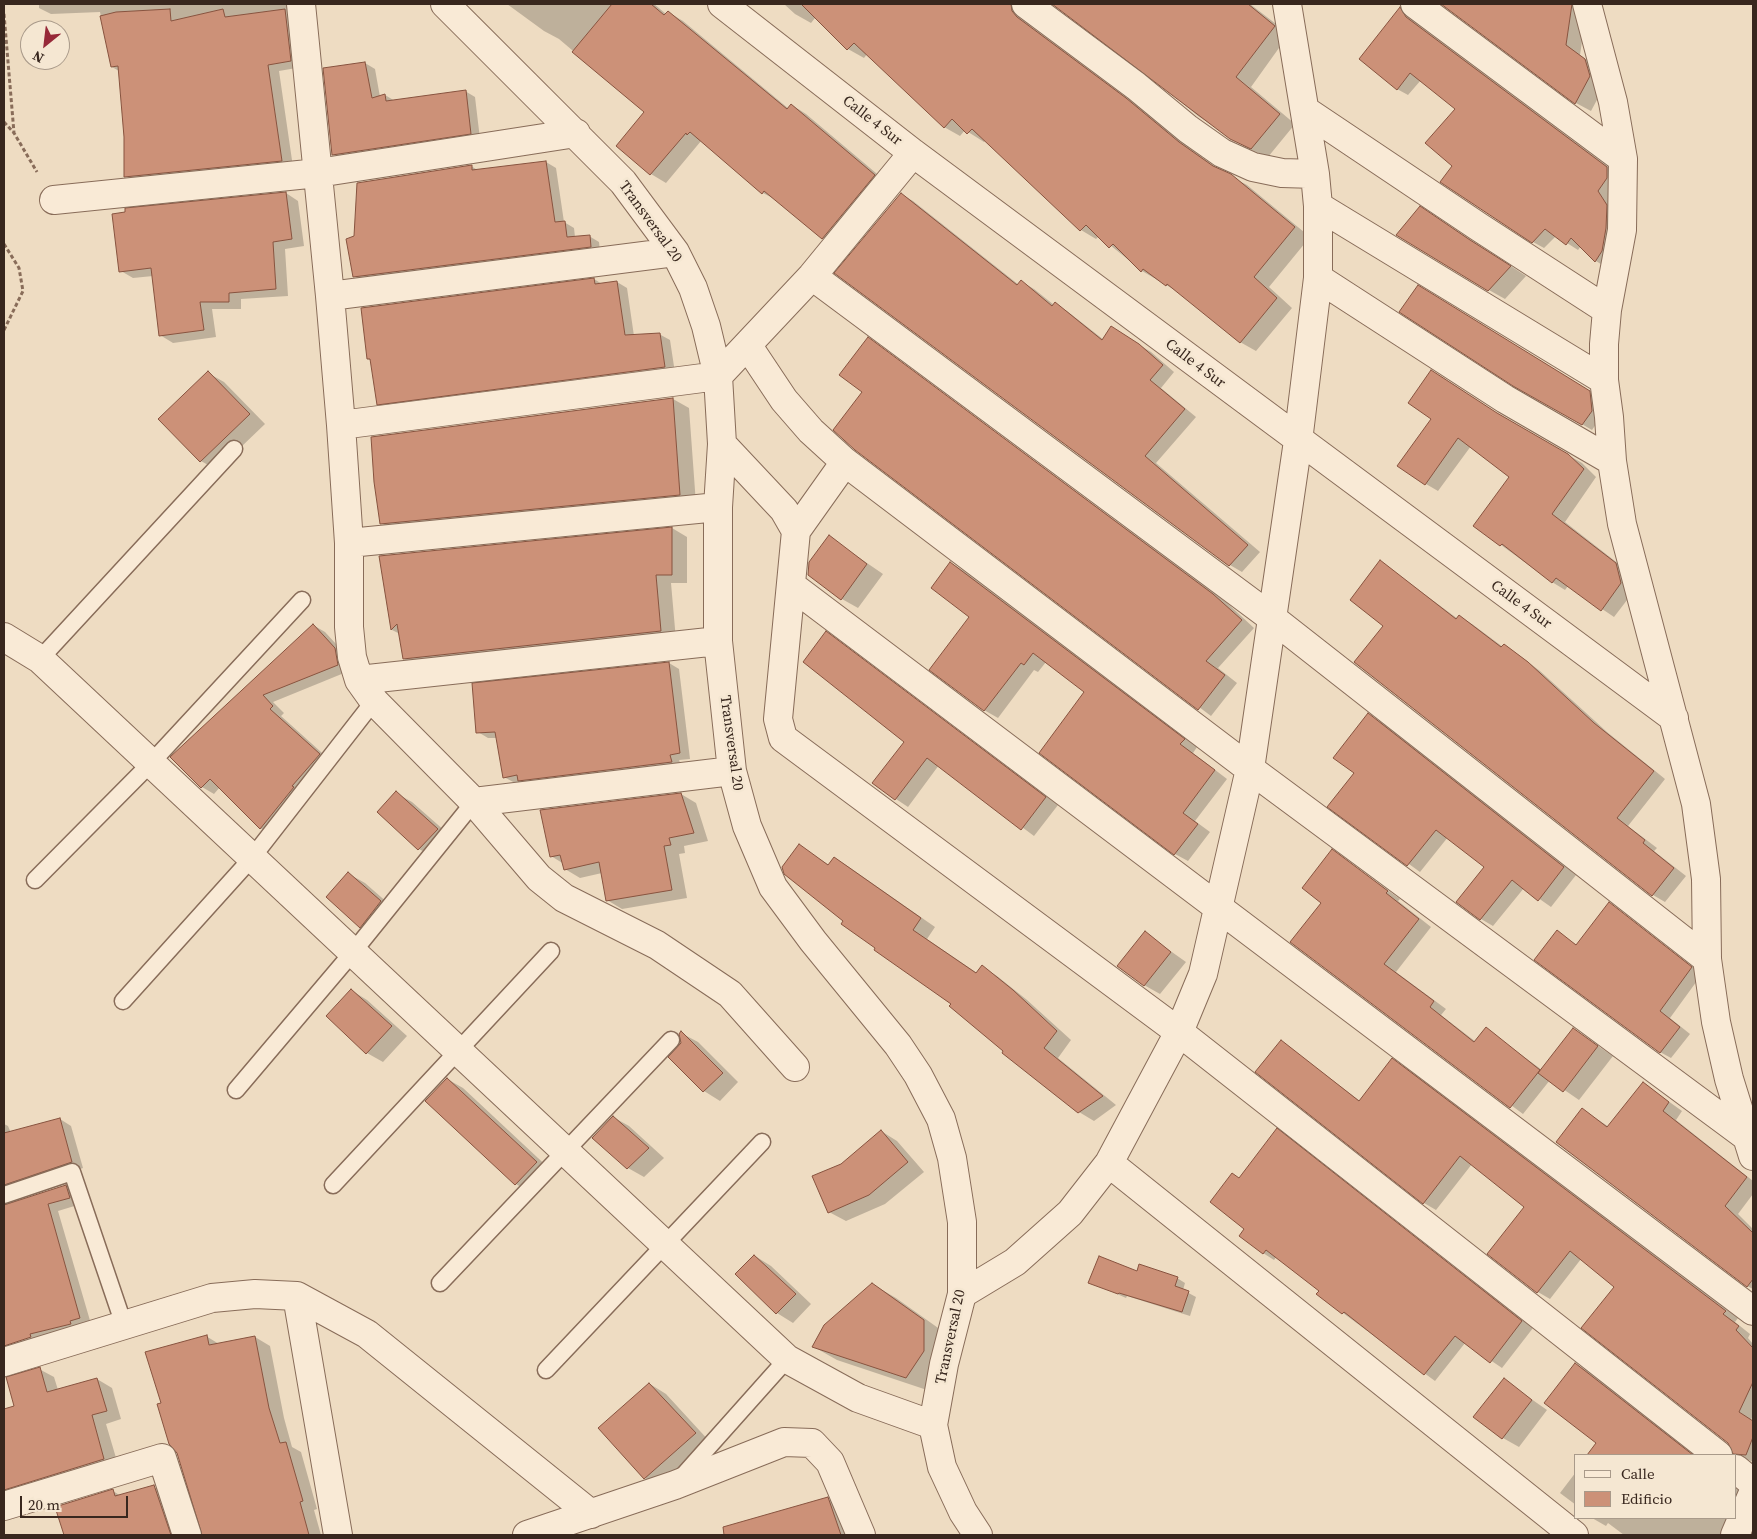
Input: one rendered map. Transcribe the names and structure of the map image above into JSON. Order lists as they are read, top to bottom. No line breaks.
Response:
{"streets":{"street":["Calle 4 Sur","Transversal 20"]},"legend":["Calle","Edificio"],"scale_bar":"20 m","north":"bottom left"}
